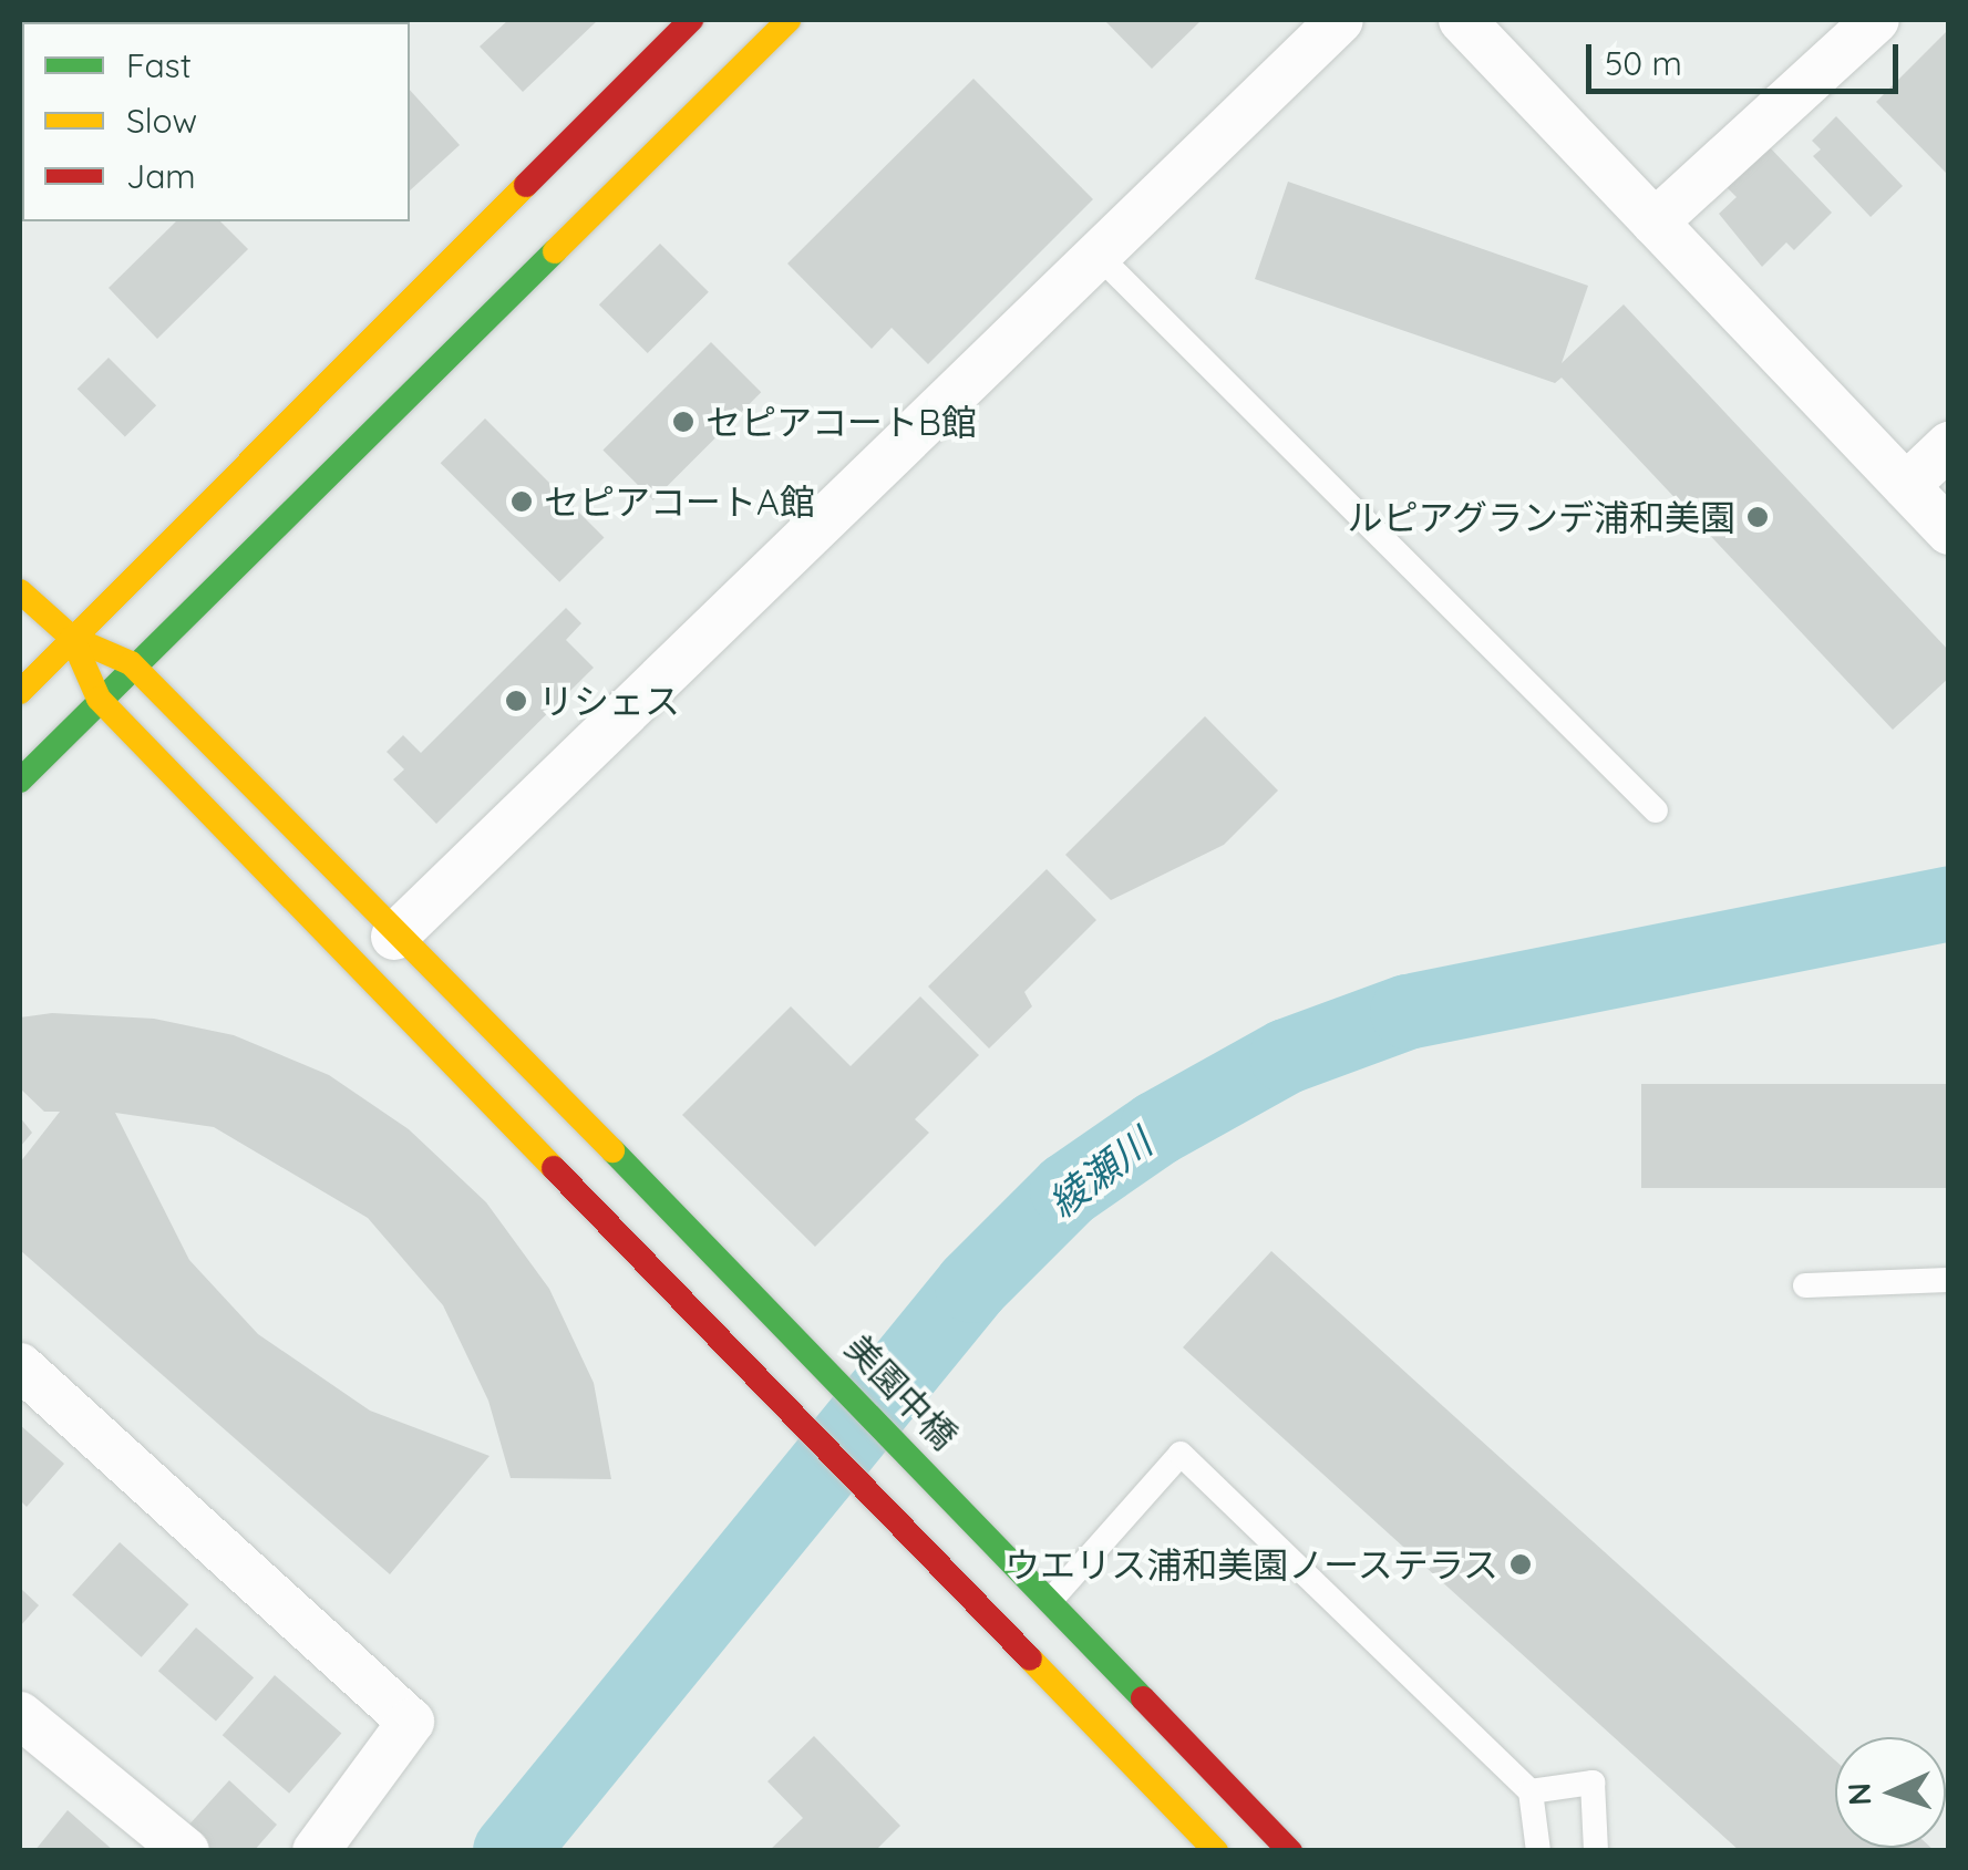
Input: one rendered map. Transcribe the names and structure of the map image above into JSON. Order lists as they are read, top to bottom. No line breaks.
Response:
{"streets":{"street":["美園中橋"]},"water":["綾瀬川"],"places":["セピアコートB館","セピアコートA館","ルピアグランデ浦和美園","リシェス","ウエリス浦和美園ノーステラス"],"legend":["Fast","Slow","Jam"],"scale_bar":"50 m","north":"left"}
